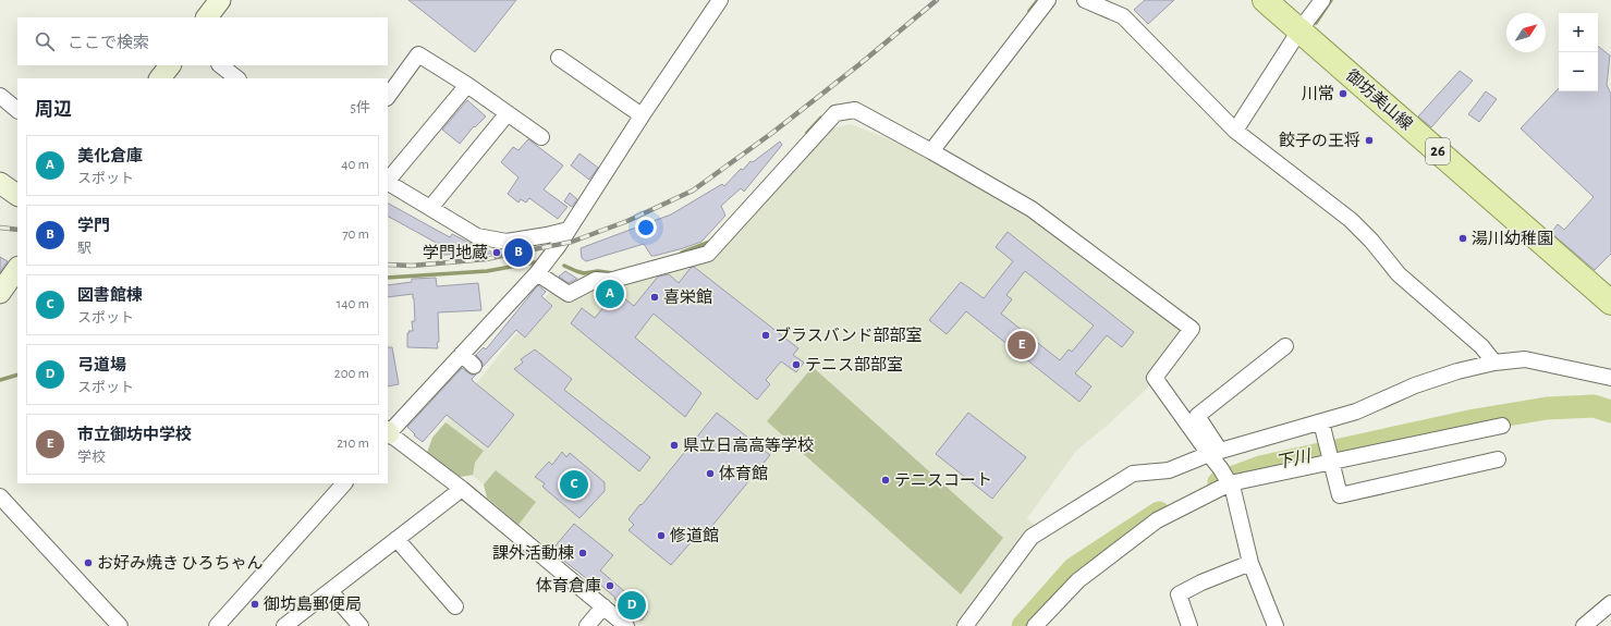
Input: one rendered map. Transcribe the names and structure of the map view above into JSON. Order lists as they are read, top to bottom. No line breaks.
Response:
{"streets":{"main road":["御坊美山線","26"]},"water":["下川"],"places":["川常","餃子の王将","湯川幼稚園","学門地蔵","喜栄館","ブラスバンド部部室","テニス部部室","県立日高高等学校","体育館","テニスコート","修道館","課外活動棟","お好み焼き ひろちゃん","体育倉庫","御坊島郵便局"],"north":"top right","page":{"map_buttons":["+","−"],"search":"ここで検索","heading":["周辺","5件"],"list":[{"mark":"A","name":"美化倉庫","note":"スポット","value":"40 m"},{"mark":"B","name":"学門","note":"駅","value":"70 m"},{"mark":"C","name":"図書館棟","note":"スポット","value":"140 m"},{"mark":"D","name":"弓道場","note":"スポット","value":"200 m"},{"mark":"E","name":"市立御坊中学校","note":"学校","value":"210 m"}],"pins":["B","A","E","C","D"]}}
